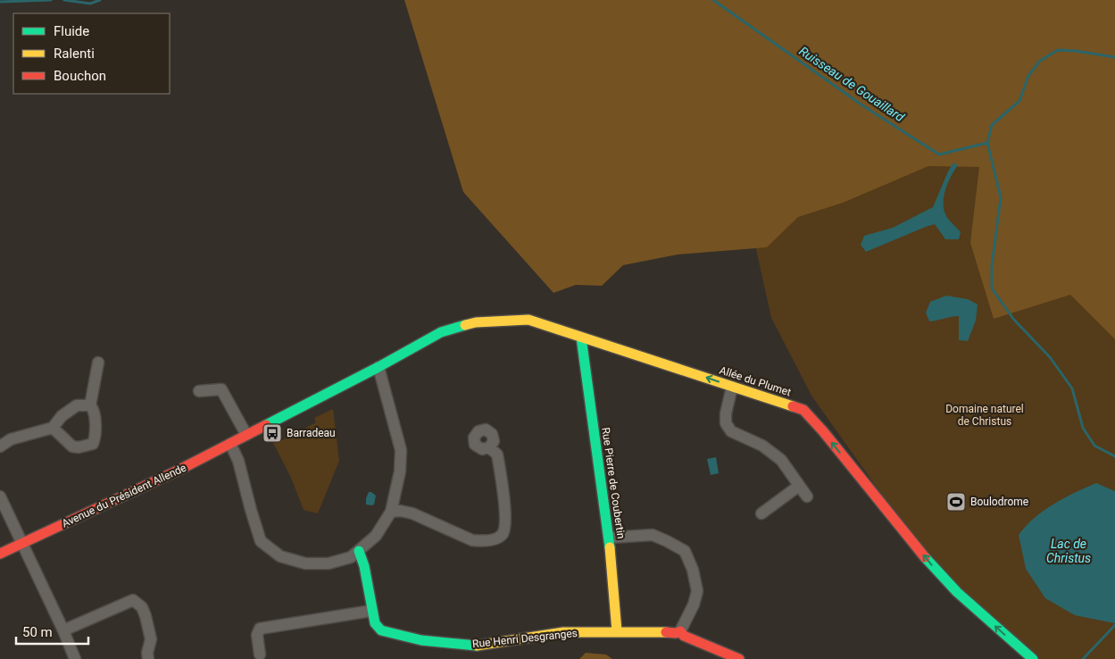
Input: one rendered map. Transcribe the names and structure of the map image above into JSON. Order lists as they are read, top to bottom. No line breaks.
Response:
{"streets":{"street":["Allée du Plumet","Rue Pierre de Coubertin","Avenue du Président Allende","Rue Henri Desgranges"]},"crossings":[["Allée du Plumet","Rue Pierre de Coubertin"],["Allée du Plumet","Avenue du Président Allende"],["Rue Pierre de Coubertin","Rue Henri Desgranges"]],"one_way":["Allée du Plumet"],"water":["Ruisseau de Gouaillard","Lac de Christus"],"parks":["Domaine naturel de Christus"],"places":{"bus stop":["Barradeau"],"sports":["Boulodrome"]},"legend":["Fluide","Ralenti","Bouchon"],"scale_bar":"50 m"}
